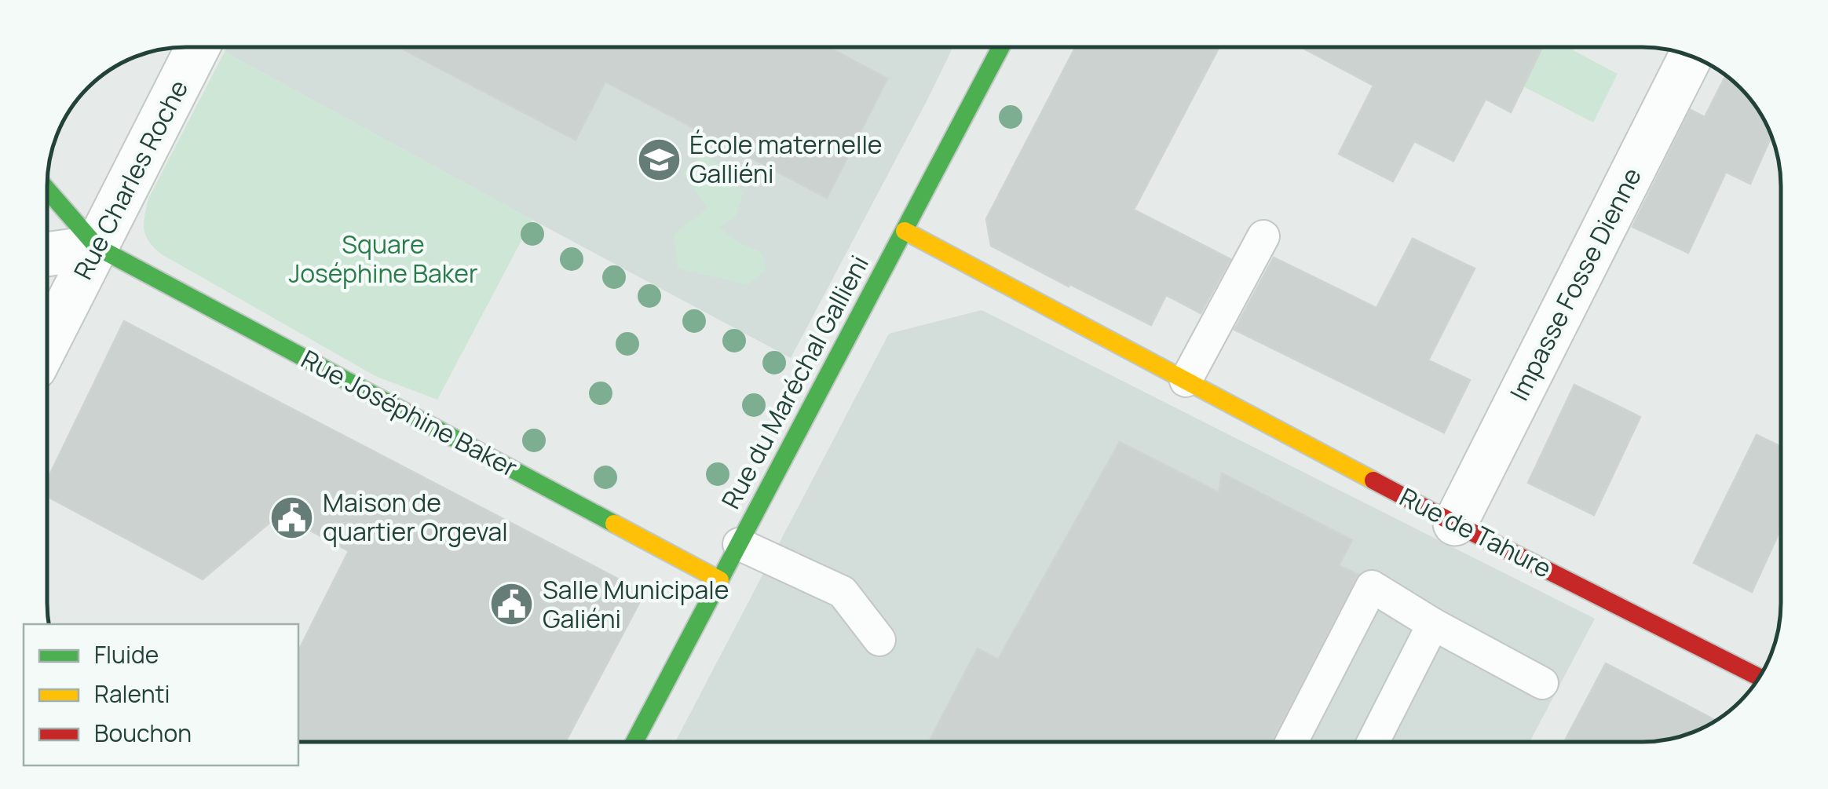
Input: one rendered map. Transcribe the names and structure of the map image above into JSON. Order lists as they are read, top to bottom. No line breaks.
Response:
{"streets":{"street":["Rue Charles Roche","Impasse Fosse Dienne","Rue du Maréchal Gallieni","Rue Joséphine Baker","Rue de Tahure"]},"crossings":[["Rue Charles Roche","Rue Joséphine Baker"],["Impasse Fosse Dienne","Rue de Tahure"],["Rue du Maréchal Gallieni","Rue Joséphine Baker"],["Rue du Maréchal Gallieni","Rue de Tahure"]],"parks":["Square Joséphine Baker"],"places":{"school or university":["École maternelle Galliéni"],"public building":["Maison de quartier Orgeval","Salle Municipale Galiéni"]},"legend":["Fluide","Ralenti","Bouchon"]}
